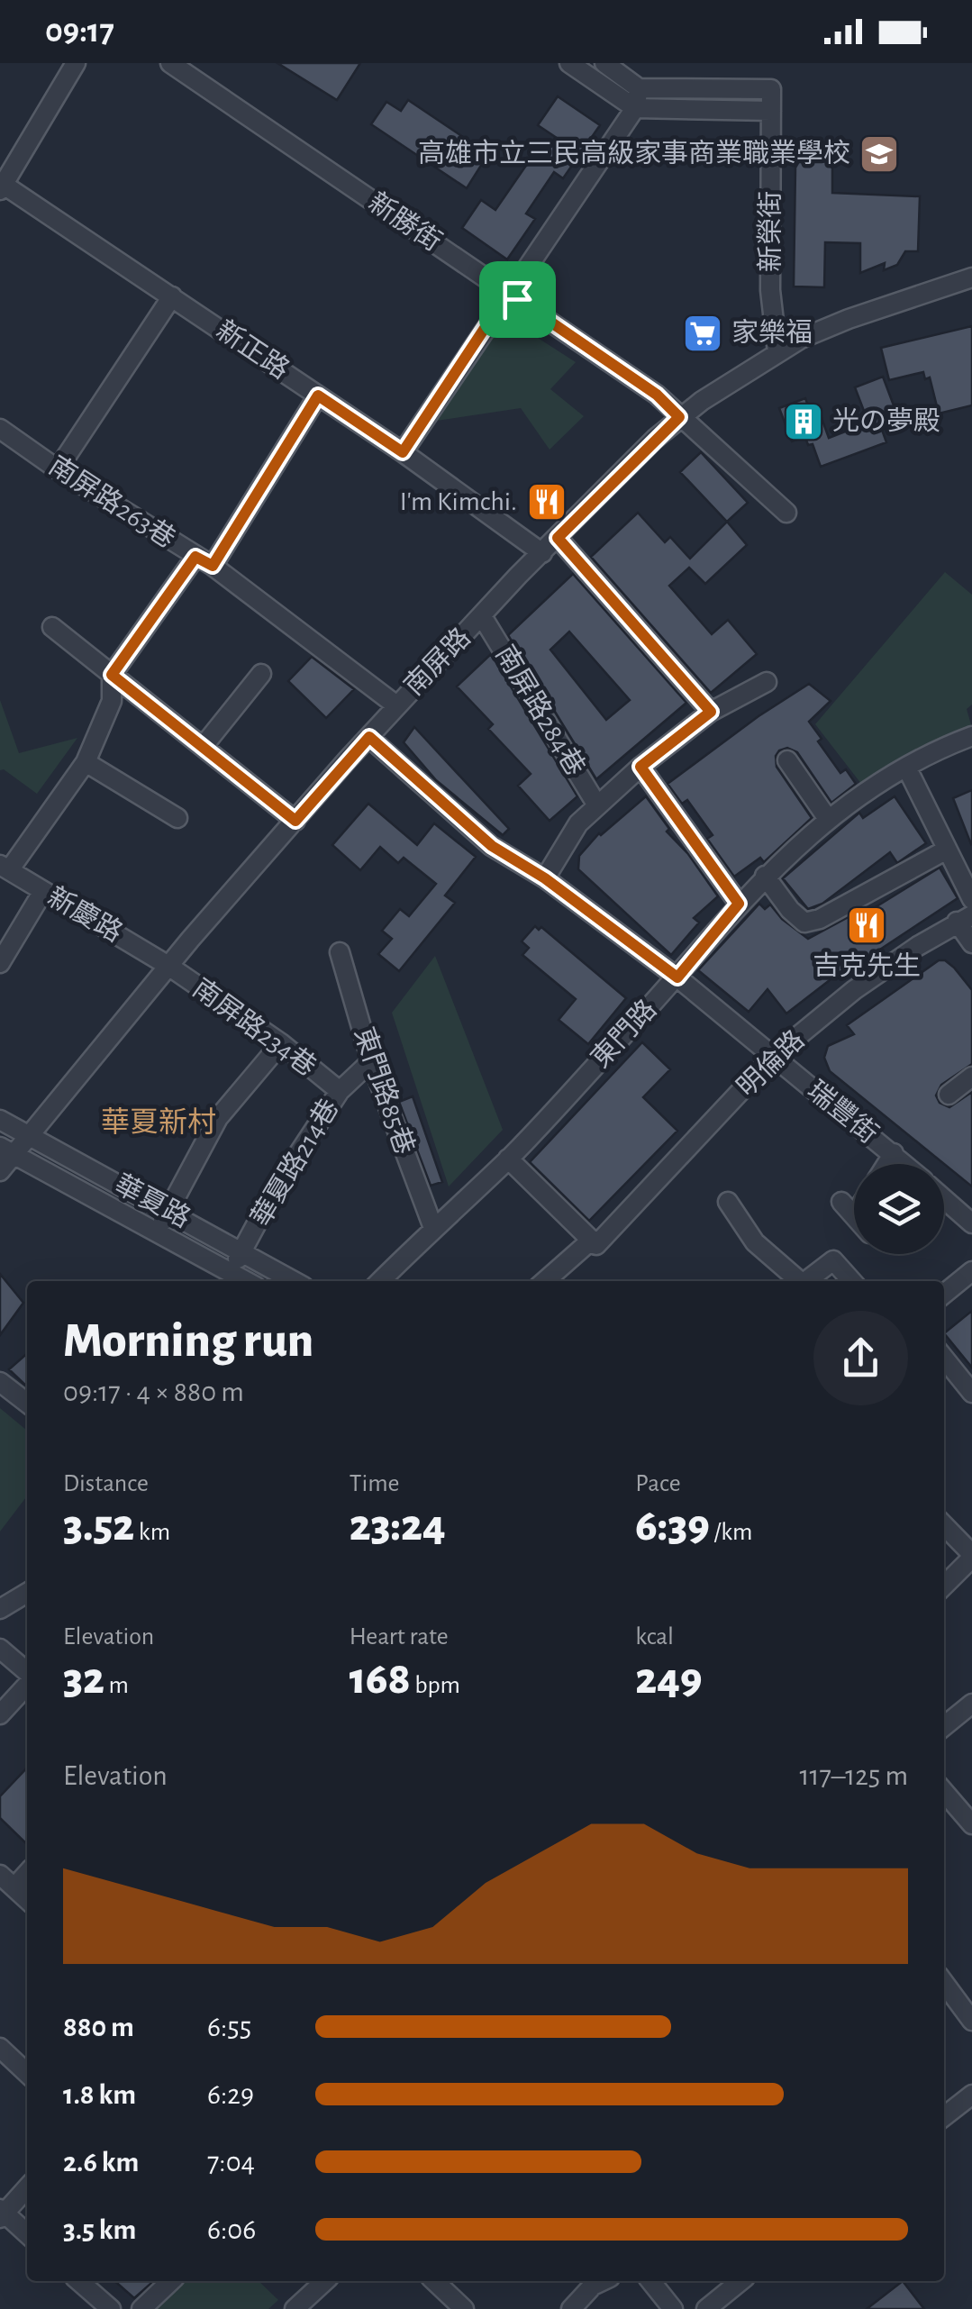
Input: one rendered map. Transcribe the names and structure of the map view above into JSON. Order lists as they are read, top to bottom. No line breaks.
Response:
{"streets":{"street":["新勝街","新榮街","新正路","南屏路263巷","南屏路","南屏路284巷","新慶路","南屏路234巷","東門路","明倫路","東門路85巷","瑞豐街","華夏路214巷","華夏路"]},"crossings":[["新勝街","南屏路"],["新榮街","南屏路"],["新正路","南屏路"],["南屏路263巷","南屏路"],["南屏路","南屏路284巷"],["南屏路","新慶路"],["南屏路","南屏路234巷"],["南屏路","瑞豐街"],["南屏路","華夏路"],["新慶路","南屏路234巷"],["南屏路234巷","華夏路214巷"],["東門路","東門路85巷"],["東門路","瑞豐街"],["明倫路","瑞豐街"],["東門路85巷","華夏路214巷"],["華夏路214巷","華夏路"]],"districts":["華夏新村"],"places":{"school or university":["高雄市立三民高級家事商業職業學校"],"supermarket":["家樂福"],"building":["光の夢殿"],"restaurant":["I'm Kimchi.","吉克先生"]},"page":{"status":"09:17","heading":["Morning run","09:17 · 4 × 880 m"],"stats":[["Distance","3.52 km"],["Time","23:24"],["Pace","6:39 /km"],["Elevation","32 m"],["Heart rate","168 bpm"],["kcal","249"]],"chart":["Elevation","117–125 m"],"list":[{"name":"880 m","note":"6:55"},{"name":"1.8 km","note":"6:29"},{"name":"2.6 km","note":"7:04"},{"name":"3.5 km","note":"6:06"}]}}
